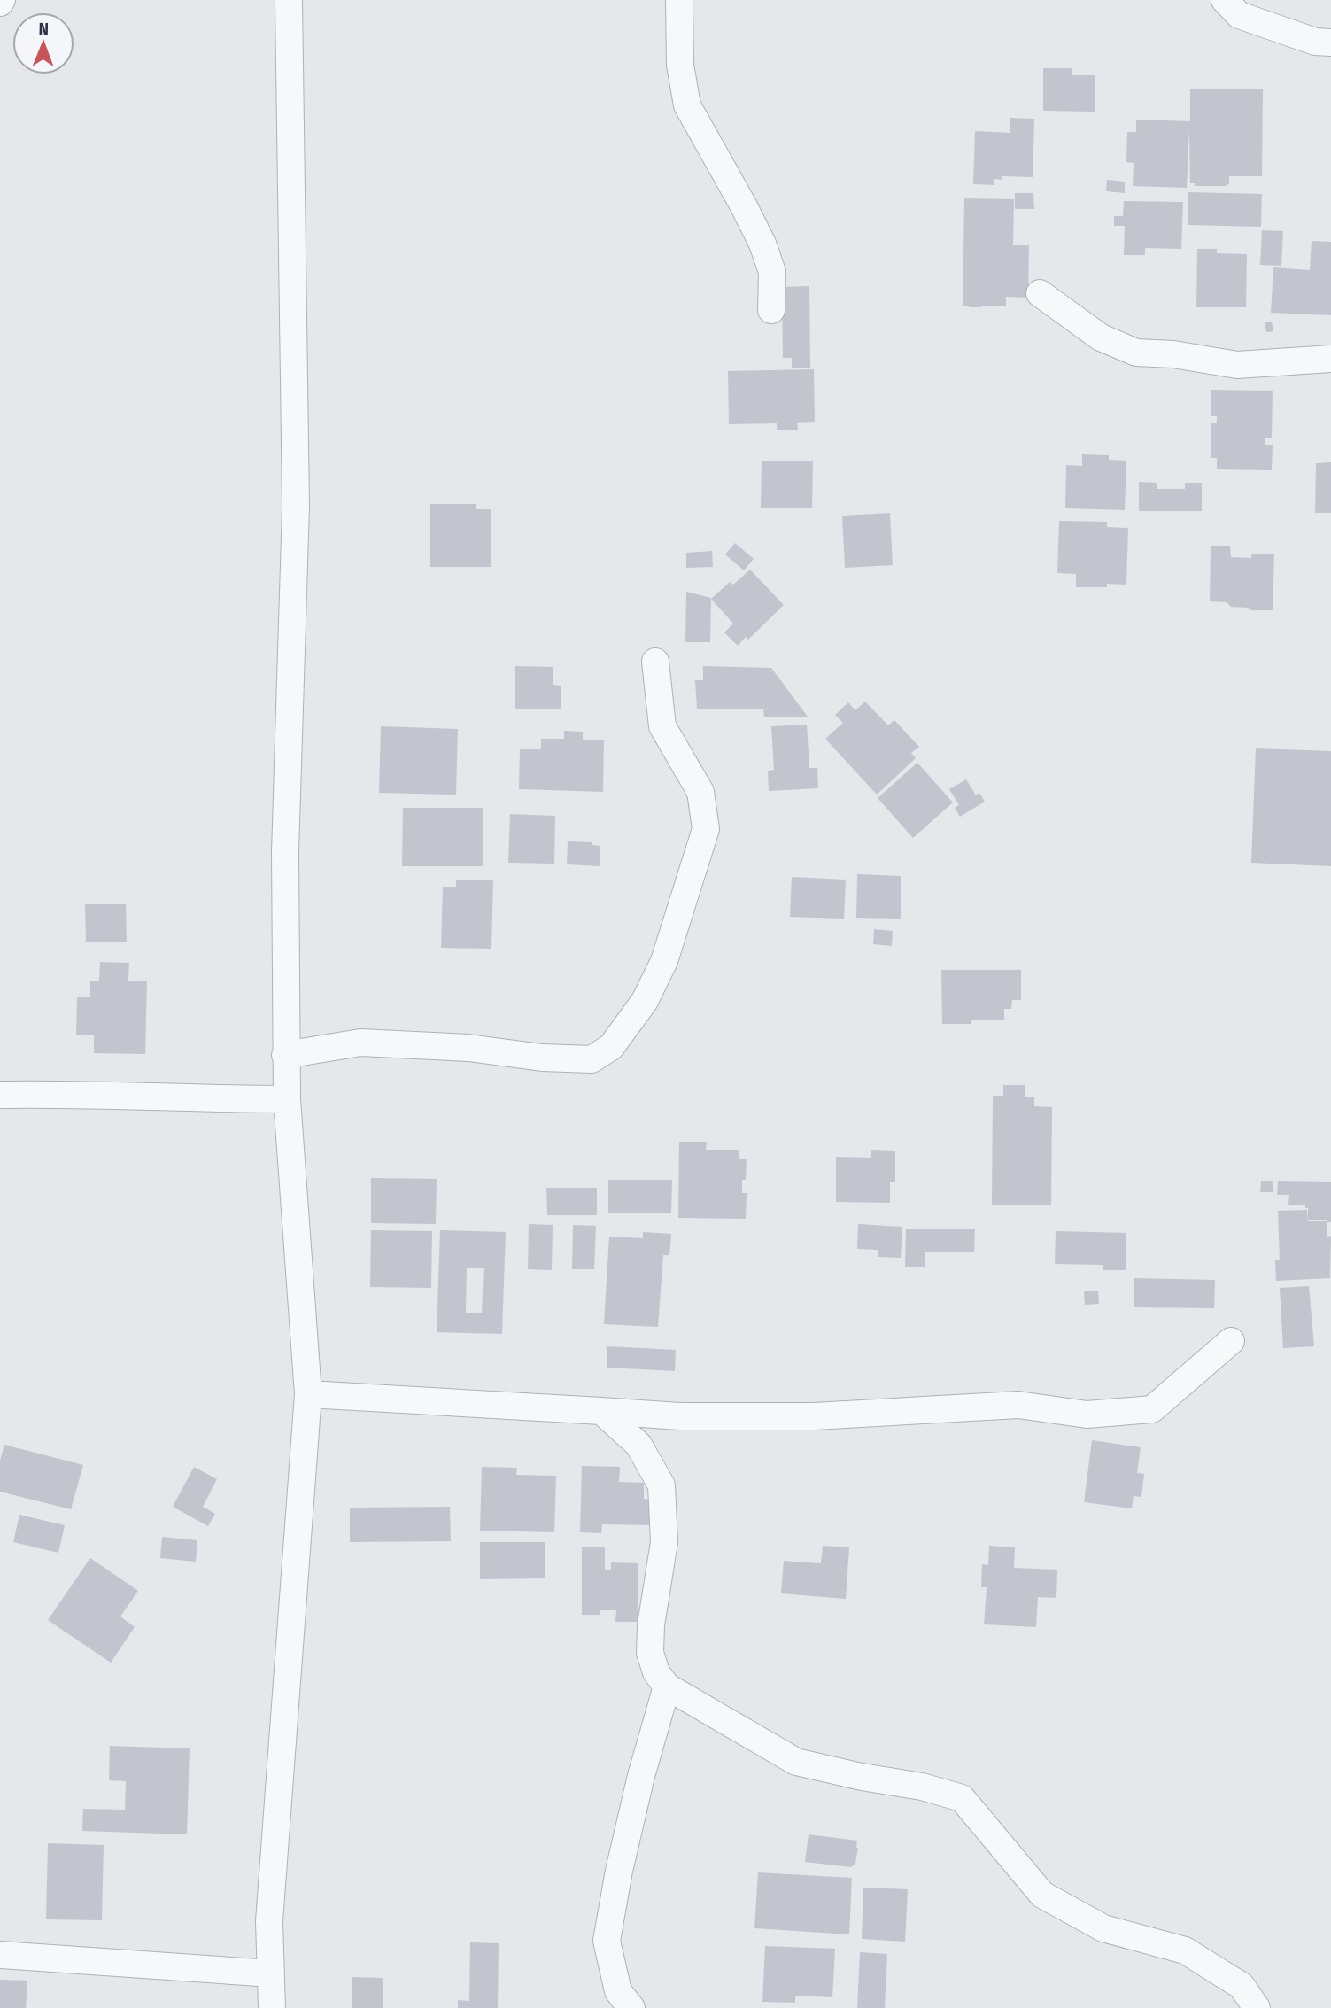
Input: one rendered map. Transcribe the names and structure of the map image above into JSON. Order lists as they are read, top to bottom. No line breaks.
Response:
{"north":"top"}
